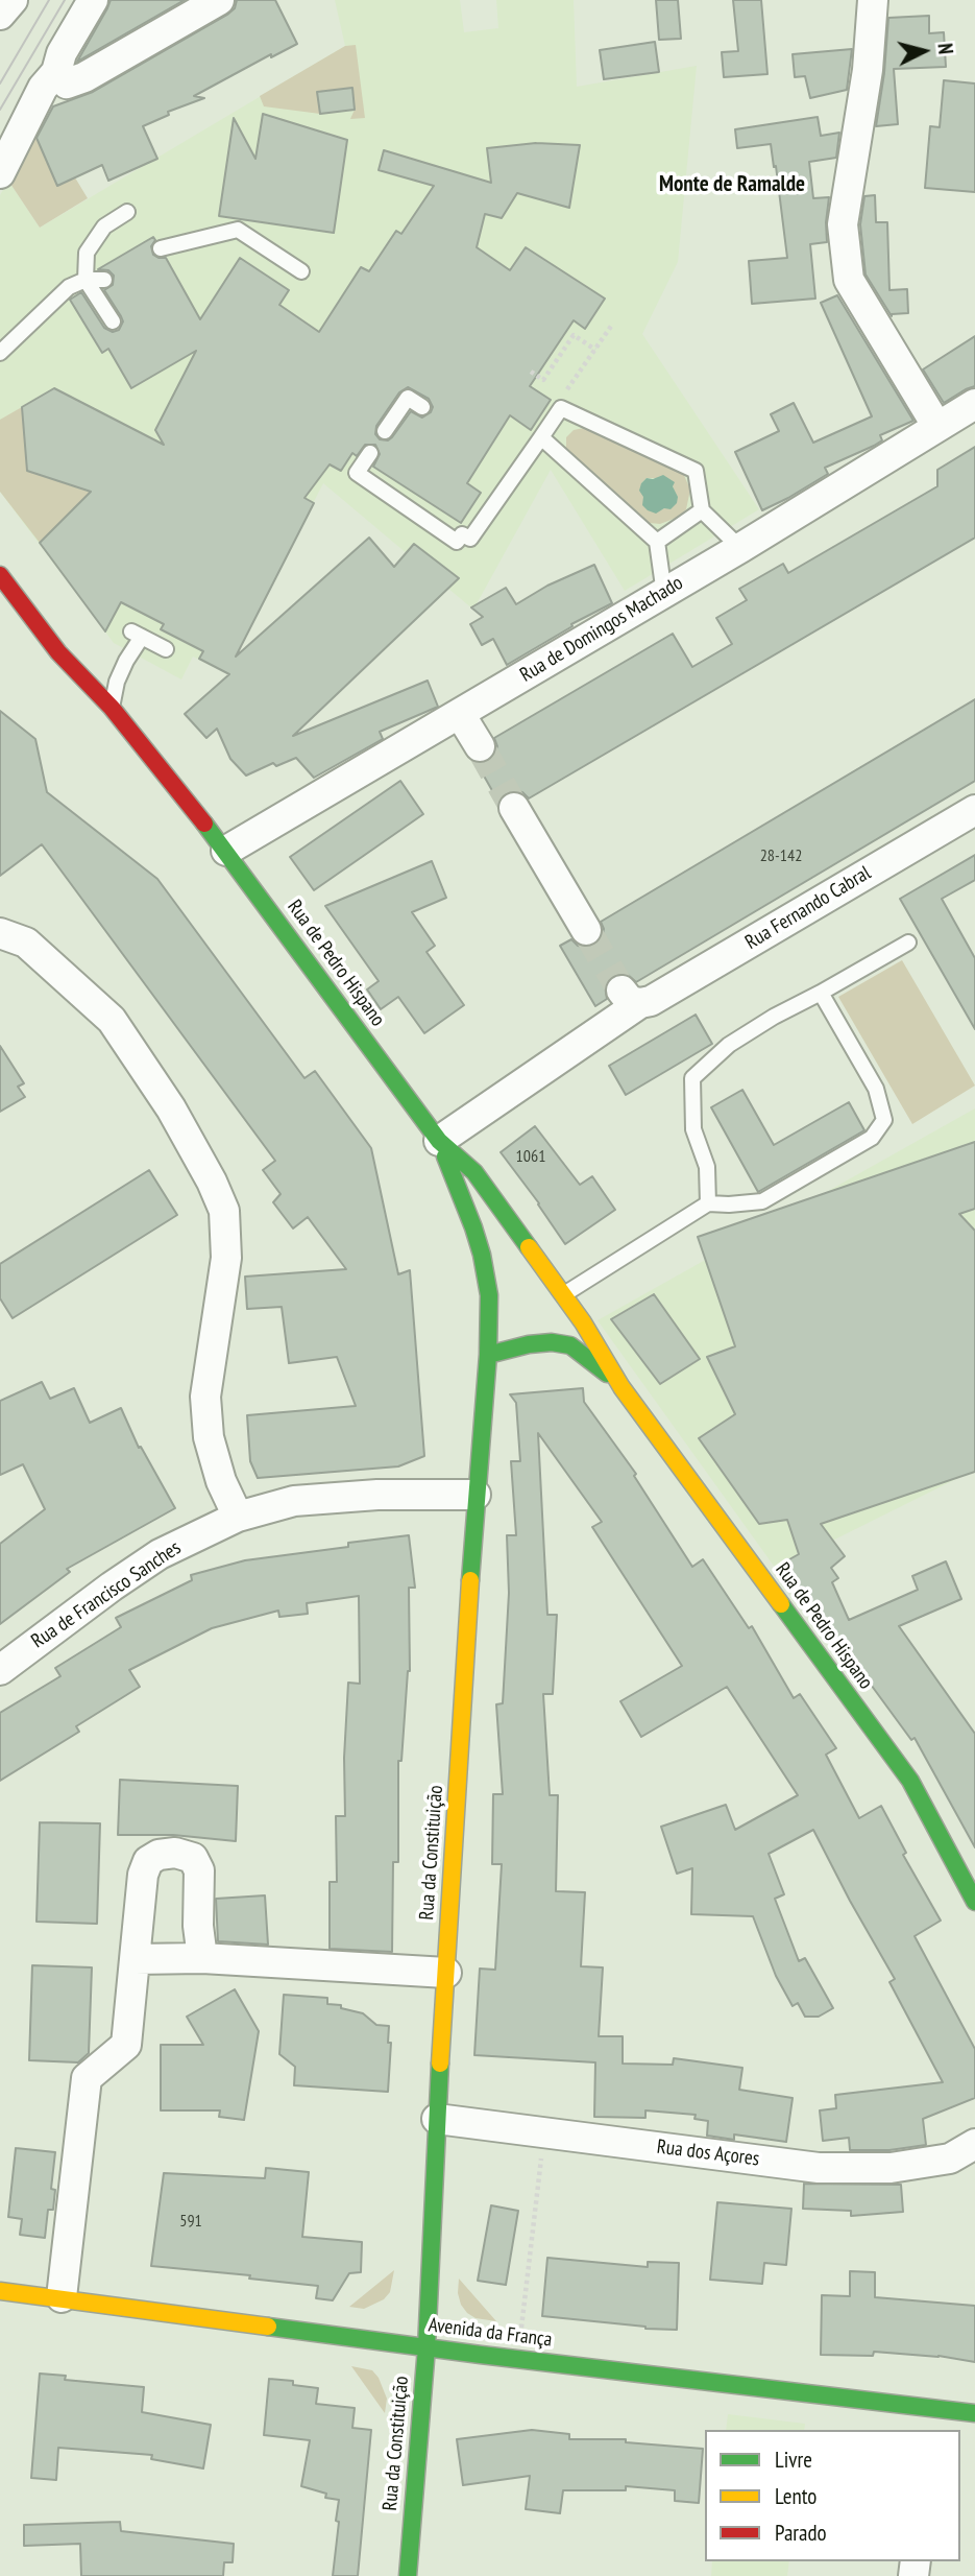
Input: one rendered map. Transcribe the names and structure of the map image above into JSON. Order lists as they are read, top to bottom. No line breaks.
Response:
{"streets":{"main road":["Rua de Pedro Hispano","Rua da Constituição","Avenida da França"],"street":["Rua de Domingos Machado","Rua Fernando Cabral","Rua de Francisco Sanches","Rua dos Açores"]},"crossings":[["Rua de Domingos Machado","Rua de Pedro Hispano"],["Rua Fernando Cabral","Rua de Pedro Hispano"],["Rua Fernando Cabral","Rua da Constituição"],["Rua de Pedro Hispano","Rua da Constituição"],["Rua de Francisco Sanches","Rua da Constituição"],["Rua da Constituição","Rua dos Açores"],["Rua da Constituição","Avenida da França"]],"districts":["Monte de Ramalde"],"house_numbers":["28-142","1061","591"],"legend":["Livre","Lento","Parado"],"north":"right"}
